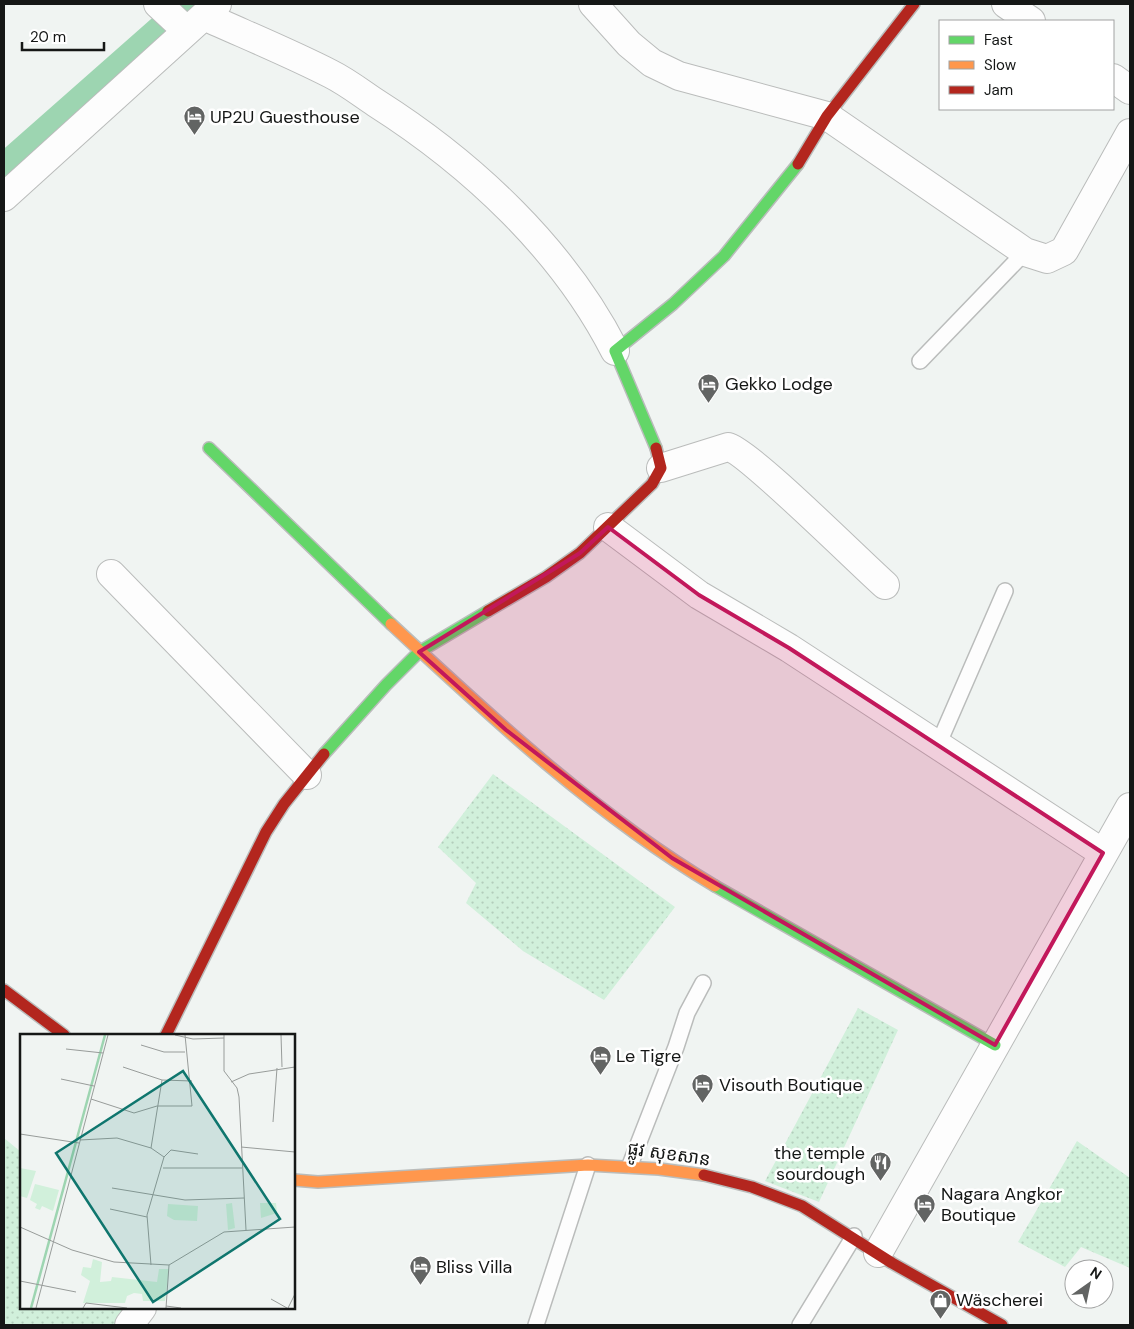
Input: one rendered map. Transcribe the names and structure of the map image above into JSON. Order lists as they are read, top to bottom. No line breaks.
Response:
{"streets":{"street":["ផ្លូវ សុខសាន"]},"places":{"hotel":["UP2U Guesthouse","Gekko Lodge","Le Tigre","Visouth Boutique","Nagara Angkor Boutique","Bliss Villa"],"restaurant":["the temple sourdough"],"shop":["Wäscherei"]},"legend":["Fast","Slow","Jam"],"scale_bar":"20 m","north":"top right"}
